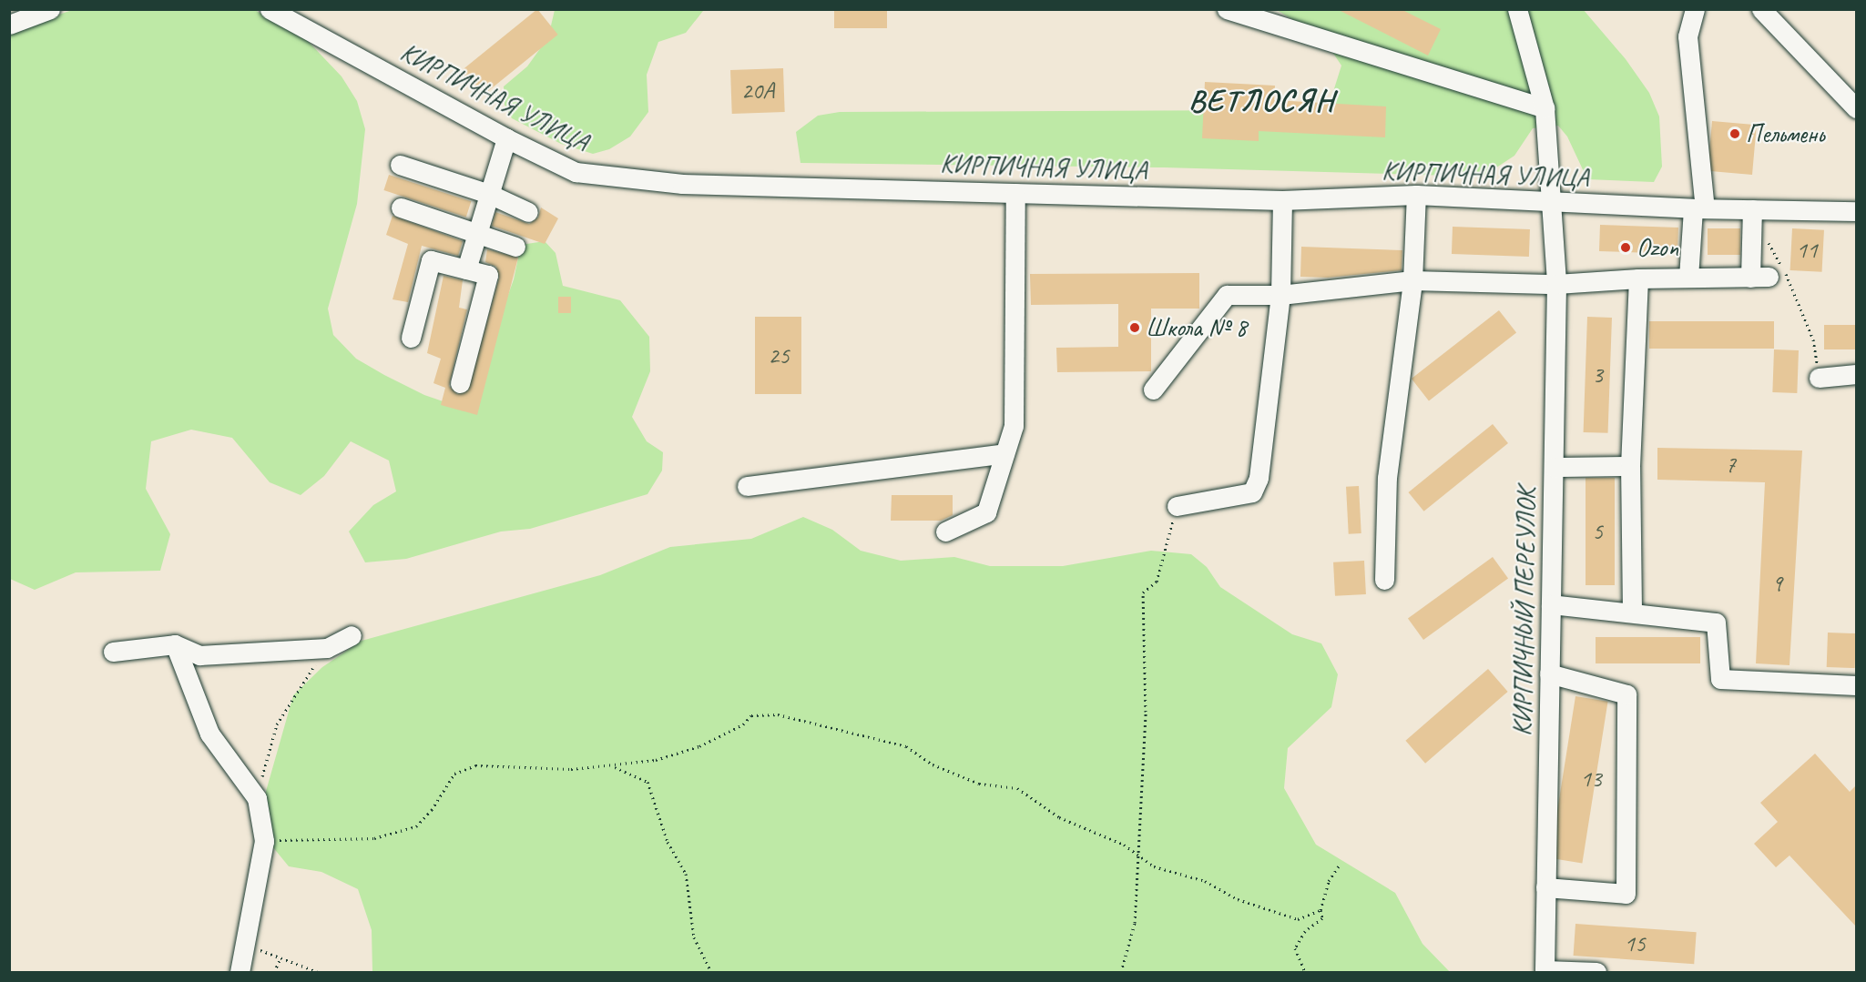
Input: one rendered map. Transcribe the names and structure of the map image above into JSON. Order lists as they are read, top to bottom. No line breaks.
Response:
{"streets":{"street":["КИРПИЧНАЯ УЛИЦА","КИРПИЧНЫЙ ПЕРЕУЛОК"]},"crossings":[["КИРПИЧНАЯ УЛИЦА","КИРПИЧНЫЙ ПЕРЕУЛОК"]],"districts":["ВЕТЛОСЯН"],"places":["Пельмень","Ozon","Школа № 8"],"house_numbers":["20А","11","25","3","7","5","9","13","15"]}
